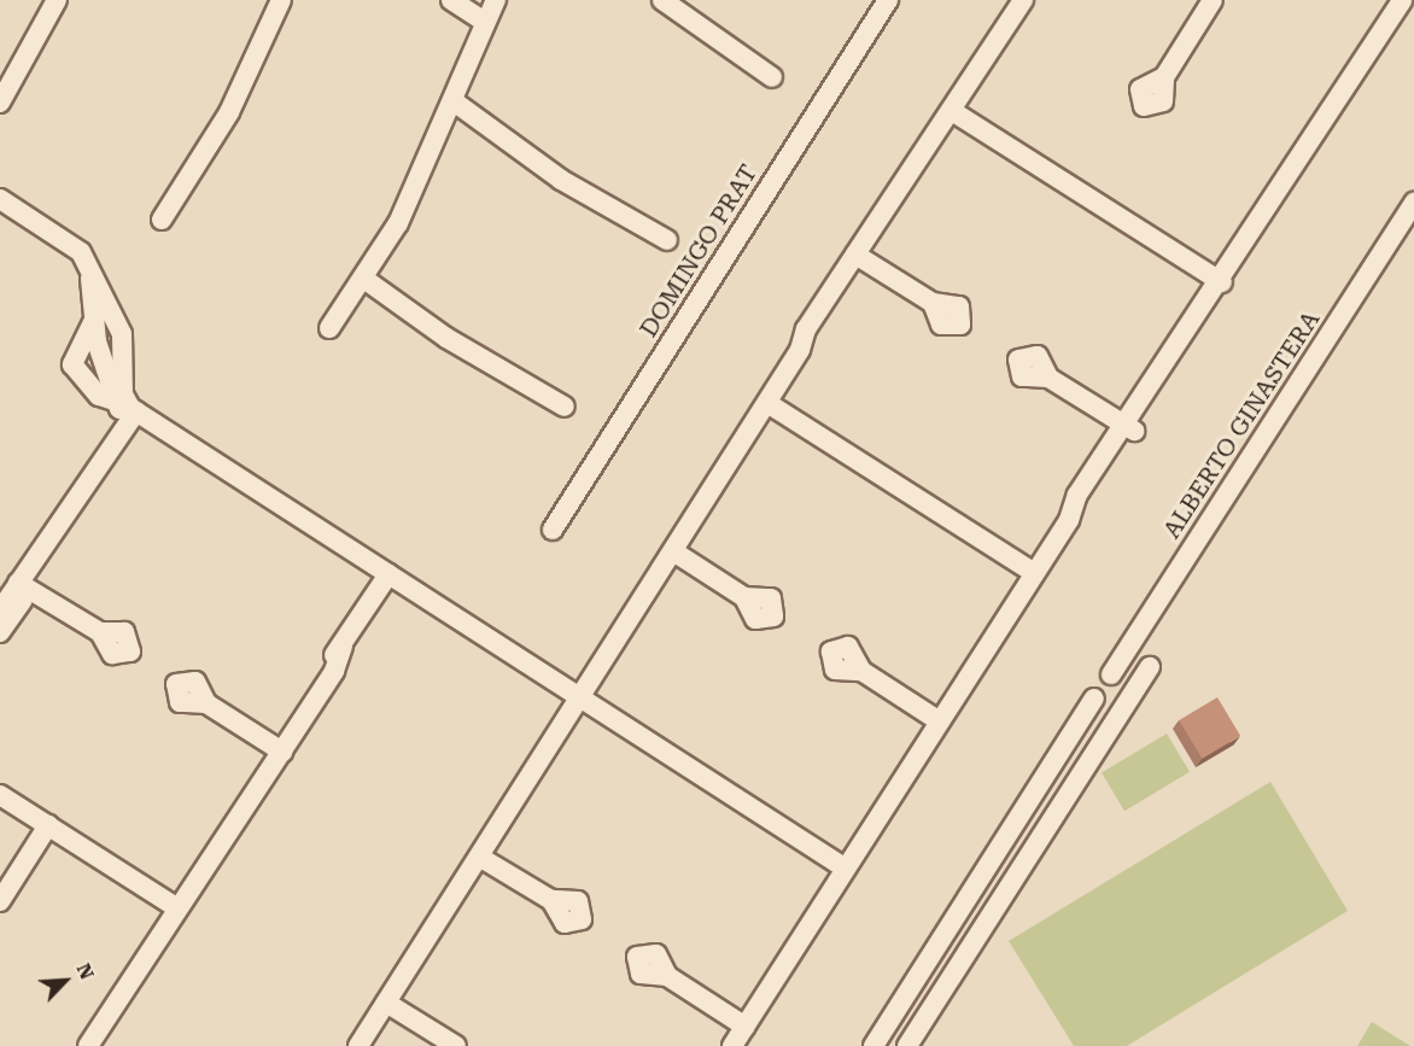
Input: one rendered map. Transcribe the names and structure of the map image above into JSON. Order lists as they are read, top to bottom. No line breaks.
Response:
{"streets":{"street":["DOMINGO PRAT","ALBERTO GINASTERA"]},"north":"top right"}
